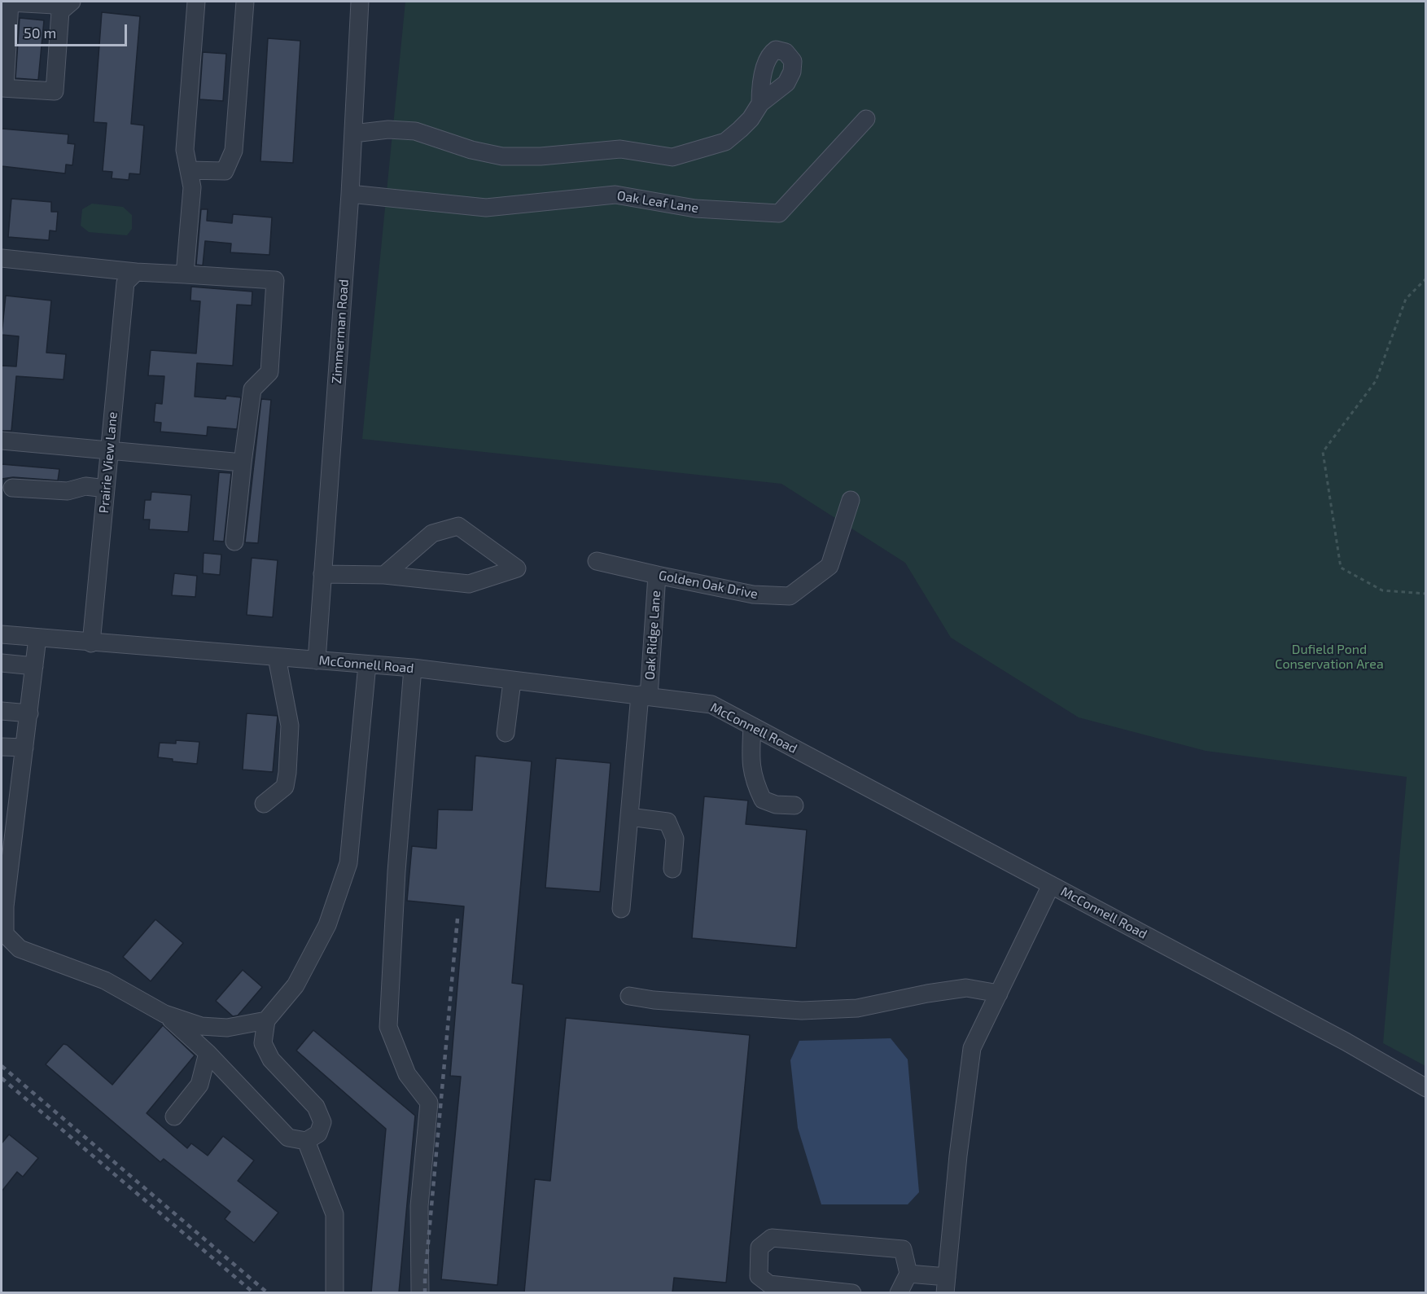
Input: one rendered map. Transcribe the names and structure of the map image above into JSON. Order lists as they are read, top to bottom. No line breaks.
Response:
{"streets":{"street":["Oak Leaf Lane","Zimmerman Road","Prairie View Lane","Golden Oak Drive","Oak Ridge Lane","McConnell Road"]},"crossings":[["Oak Leaf Lane","Zimmerman Road"],["Zimmerman Road","McConnell Road"],["Prairie View Lane","McConnell Road"],["Golden Oak Drive","Oak Ridge Lane"],["Oak Ridge Lane","McConnell Road"]],"parks":["Dufield Pond Conservation Area"],"scale_bar":"50 m"}
